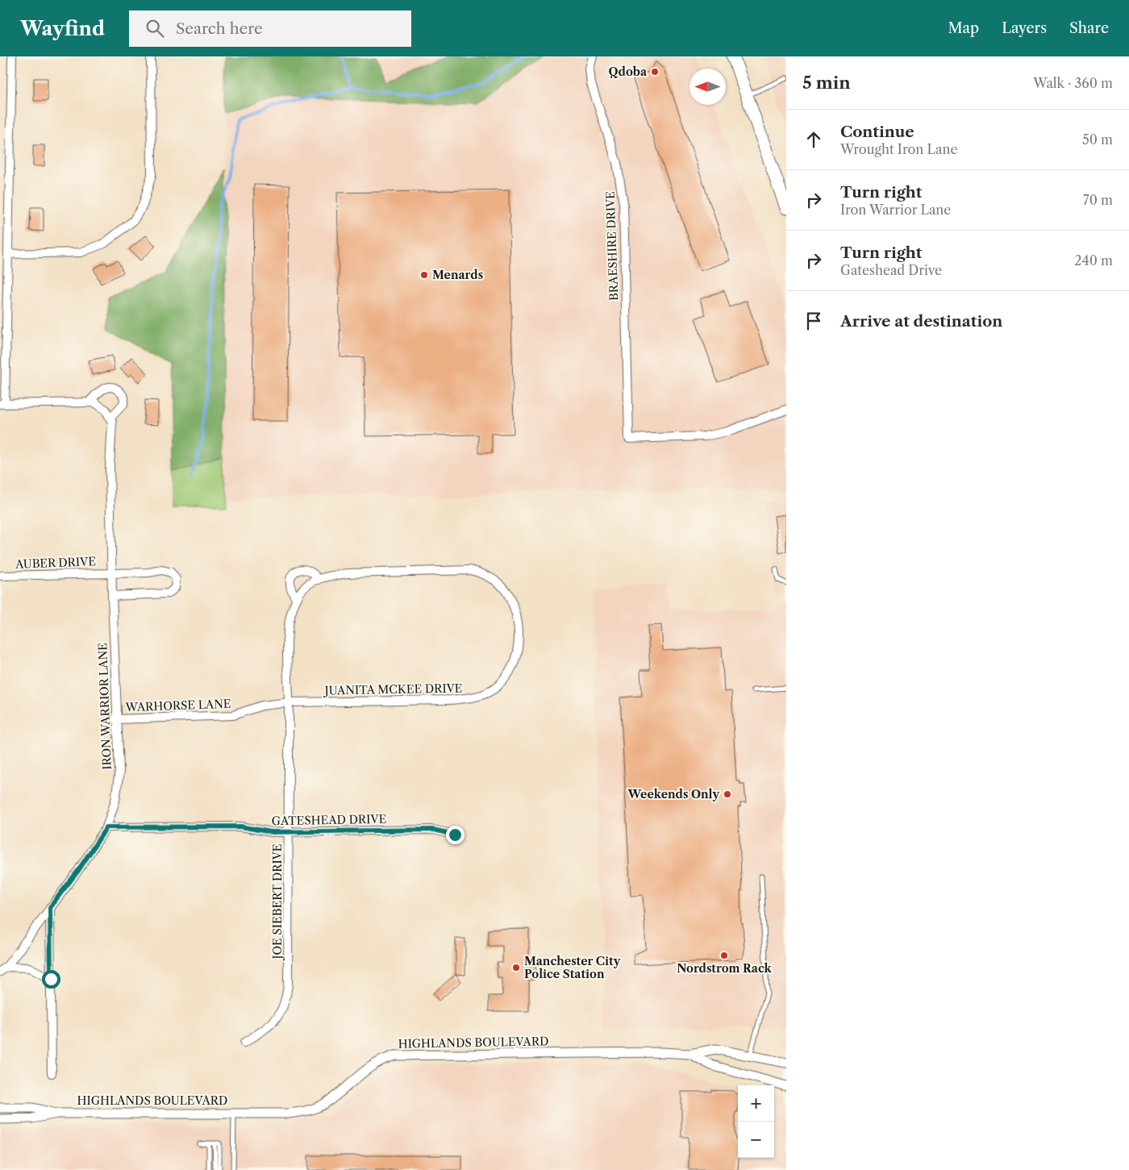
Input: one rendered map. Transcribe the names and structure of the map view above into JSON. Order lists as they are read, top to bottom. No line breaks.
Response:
{"streets":{"street":["BRAESHIRE DRIVE","AUBER DRIVE","JUANITA MCKEE DRIVE","WARHORSE LANE","IRON WARRIOR LANE","GATESHEAD DRIVE","JOE SIEBERT DRIVE","HIGHLANDS BOULEVARD"]},"crossings":[["AUBER DRIVE","IRON WARRIOR LANE"],["JUANITA MCKEE DRIVE","WARHORSE LANE"],["JUANITA MCKEE DRIVE","JOE SIEBERT DRIVE"],["WARHORSE LANE","IRON WARRIOR LANE"],["WARHORSE LANE","JOE SIEBERT DRIVE"],["IRON WARRIOR LANE","GATESHEAD DRIVE"],["GATESHEAD DRIVE","JOE SIEBERT DRIVE"]],"places":["Qdoba","Menards","Weekends Only","Nordstrom Rack","Manchester City Police Station"],"north":"left","page":{"header":"Wayfind","search":"Search here","nav":["Map","Layers","Share"],"heading":["5 min","Walk · 360 m"],"list":[["Continue","Wrought Iron Lane","50 m"],["Turn right","Iron Warrior Lane","70 m"],["Turn right","Gateshead Drive","240 m"],"Arrive at destination"],"map_buttons":["+","−"]}}
